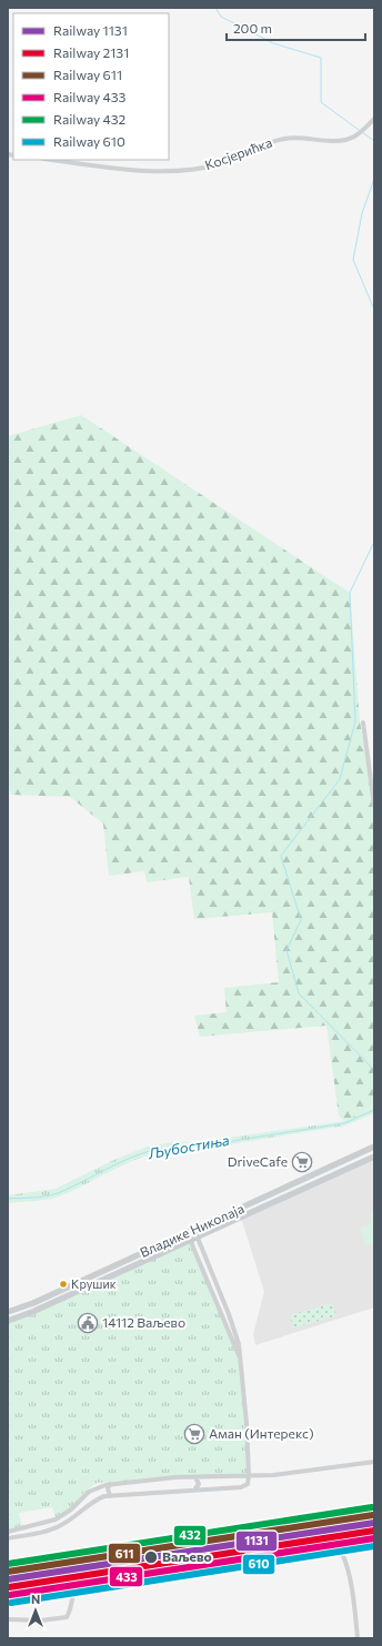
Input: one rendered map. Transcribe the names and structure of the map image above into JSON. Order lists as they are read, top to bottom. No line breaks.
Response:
{"streets":{"main road":["Владике Николаја"],"street":["Косјерићка"]},"water":["Љубостиња"],"places":{"supermarket":["DriveCafe","Аман (Интерекс)"],"other":["Крушик","Ваљево"],"public building":["14112 Ваљево"]},"lines":["rail line 432","rail line 611","rail line 1131","rail line 2131","rail line 433","rail line 610"],"legend":["Railway 1131","Railway 2131","Railway 611","Railway 433","Railway 432","Railway 610"],"scale_bar":"200 m","north":"top"}
